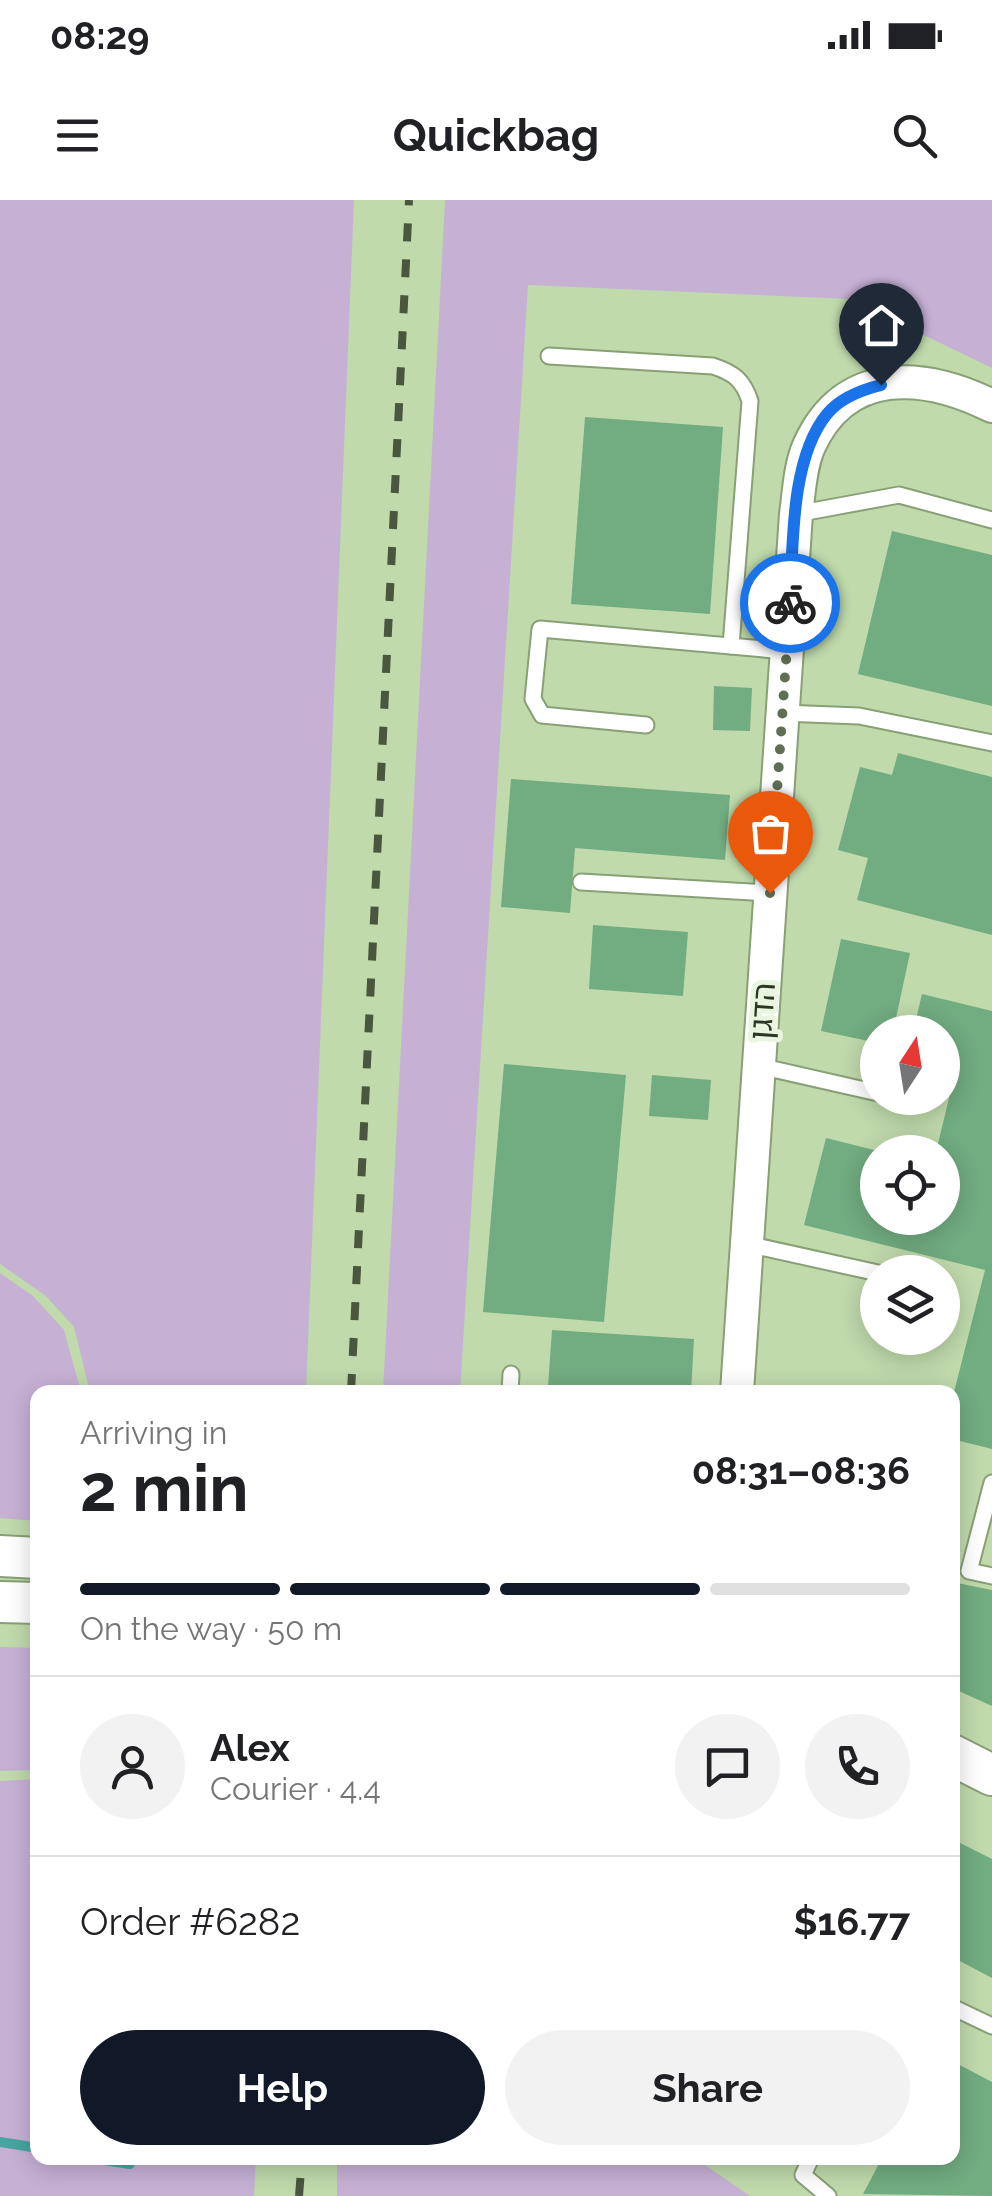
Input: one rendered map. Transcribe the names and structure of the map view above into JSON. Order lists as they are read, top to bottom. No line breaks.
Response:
{"streets":{"street":["הדגן"]},"north":"top","page":{"status":"08:29","header":"Quickbag","heading":["2 min","Arriving in","08:31–08:36"],"panel":["Alex","Courier · 4.4","Order #6282","$16.77"],"bar":"On the way · 50 m","buttons":["Help","Share"]}}
